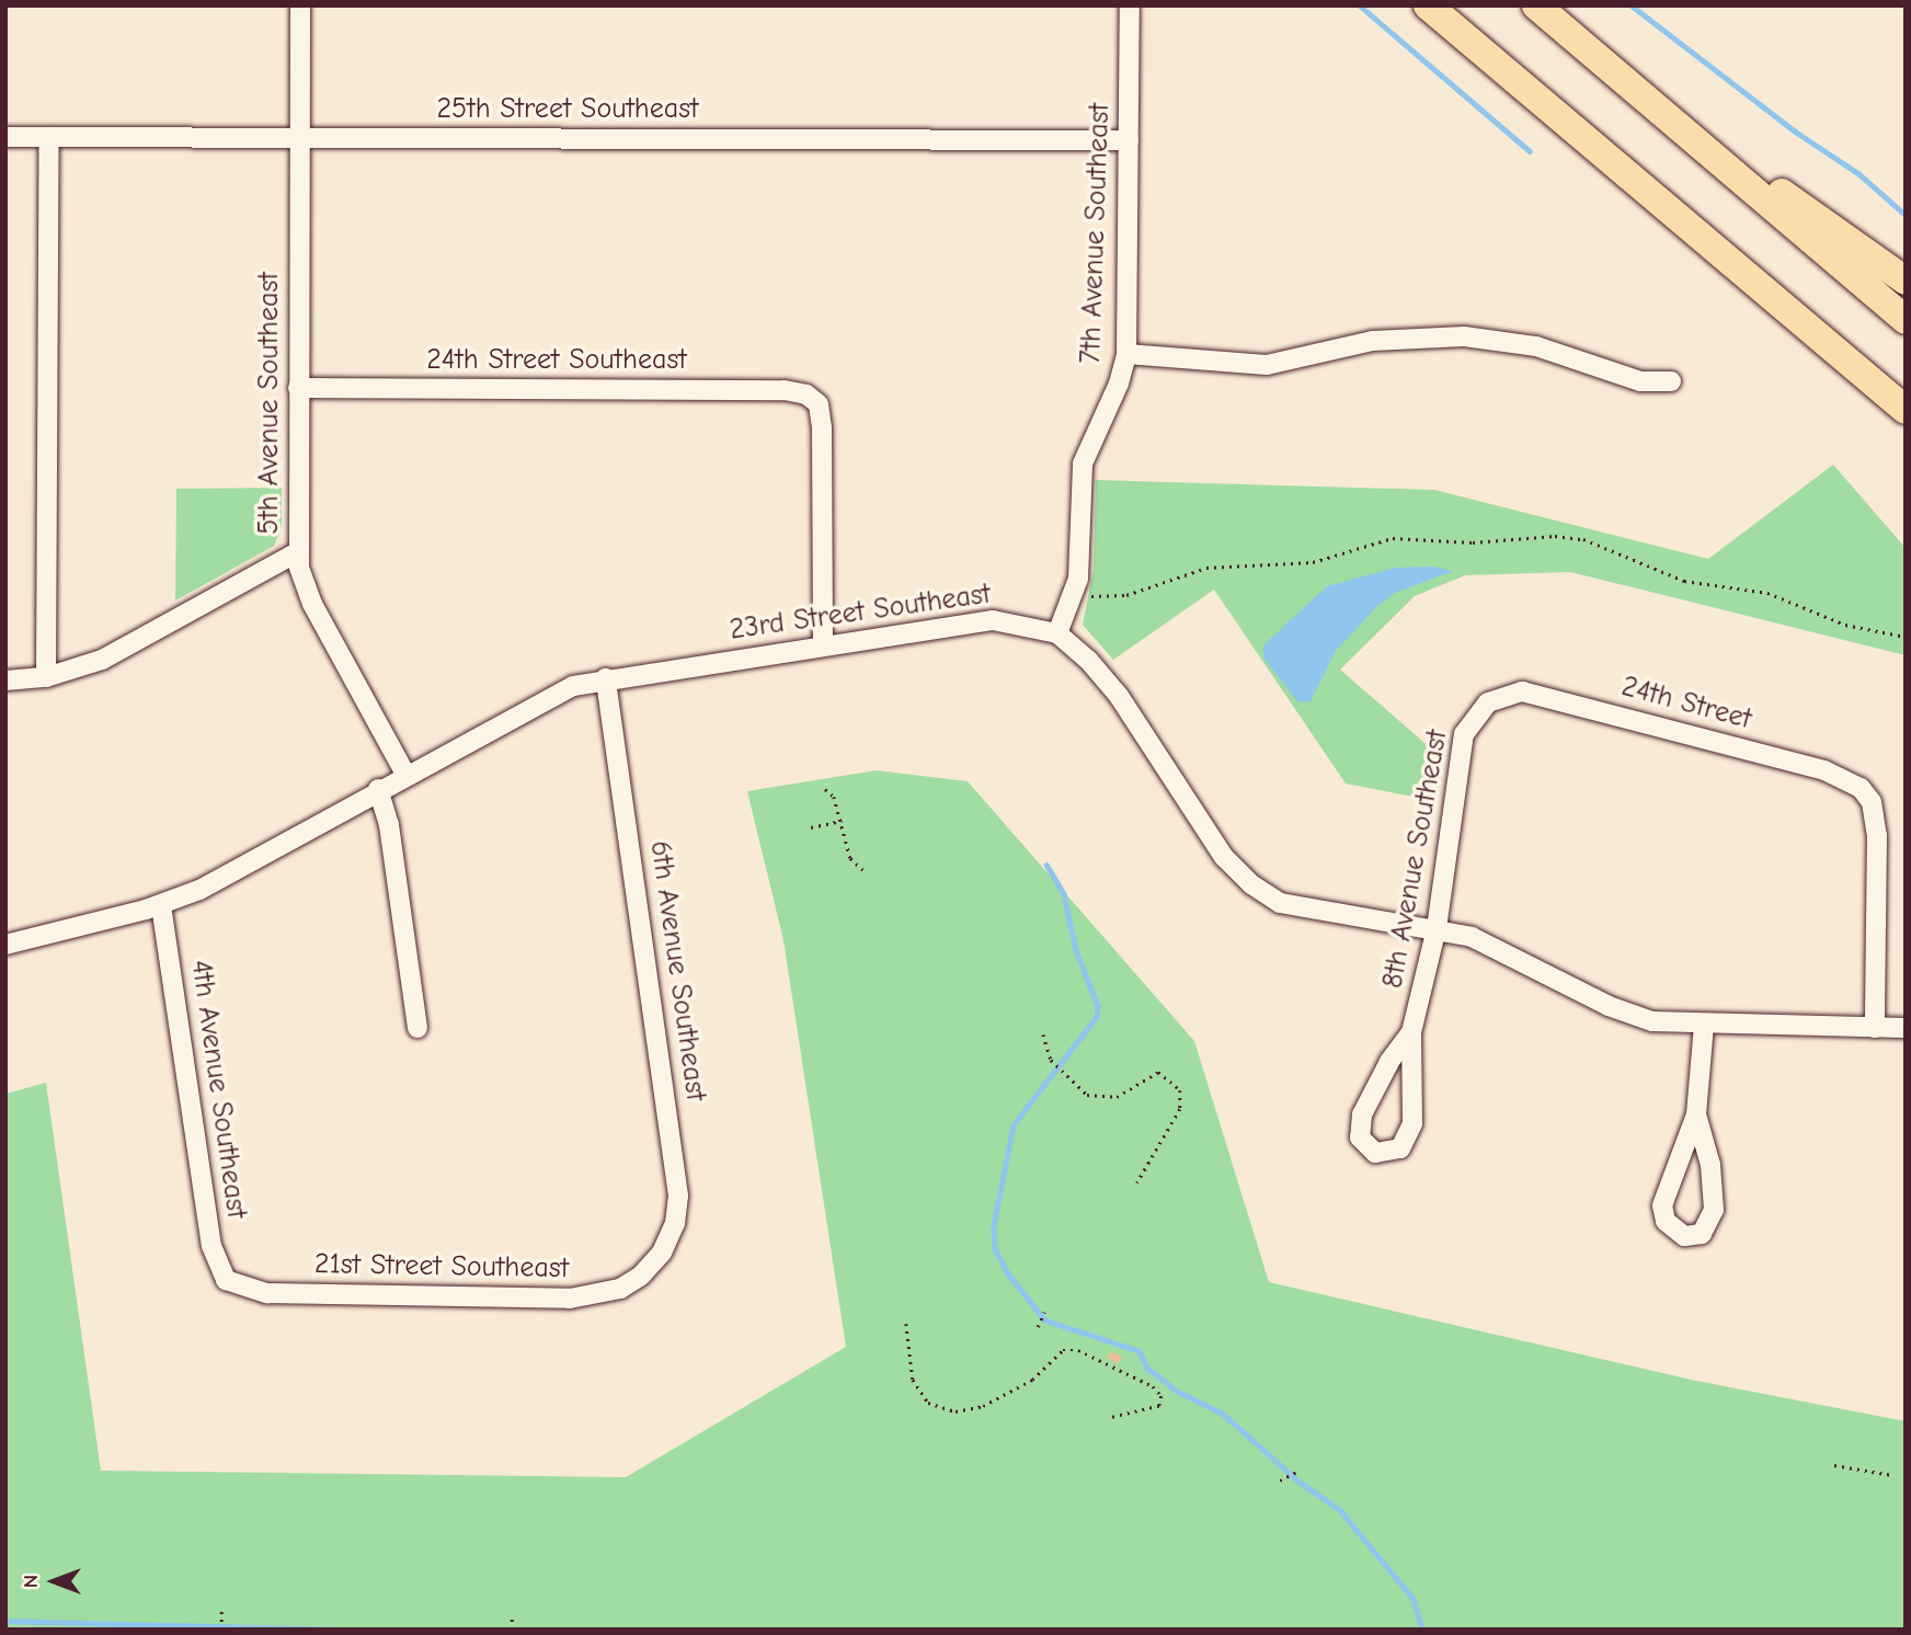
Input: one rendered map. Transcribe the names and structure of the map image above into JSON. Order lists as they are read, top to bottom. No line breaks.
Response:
{"streets":{"street":["25th Street Southeast","7th Avenue Southeast","24th Street Southeast","5th Avenue Southeast","23rd Street Southeast","24th Street","8th Avenue Southeast","6th Avenue Southeast","4th Avenue Southeast","21st Street Southeast"]},"crossings":[["25th Street Southeast","7th Avenue Southeast"],["25th Street Southeast","5th Avenue Southeast"],["7th Avenue Southeast","23rd Street Southeast"],["24th Street Southeast","5th Avenue Southeast"],["24th Street Southeast","23rd Street Southeast"],["5th Avenue Southeast","23rd Street Southeast"],["23rd Street Southeast","6th Avenue Southeast"],["23rd Street Southeast","4th Avenue Southeast"],["24th Street","8th Avenue Southeast"],["6th Avenue Southeast","21st Street Southeast"],["4th Avenue Southeast","21st Street Southeast"]],"north":"left"}
